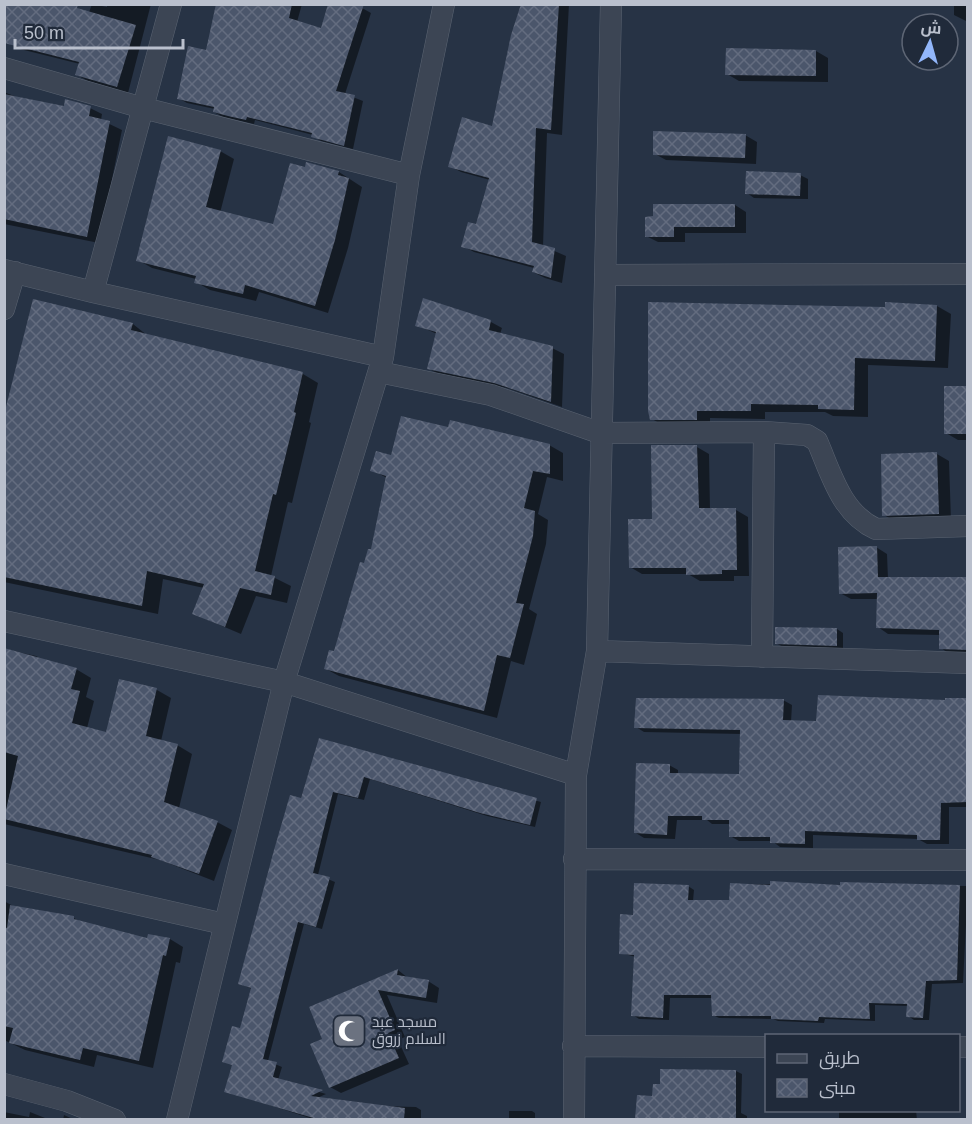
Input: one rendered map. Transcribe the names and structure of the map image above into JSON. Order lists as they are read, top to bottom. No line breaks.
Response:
{"places":{"mosque":["مسجد عبد السلام زروق"]},"legend":["طريق","مبنى"],"scale_bar":"50 m","north":"top"}
